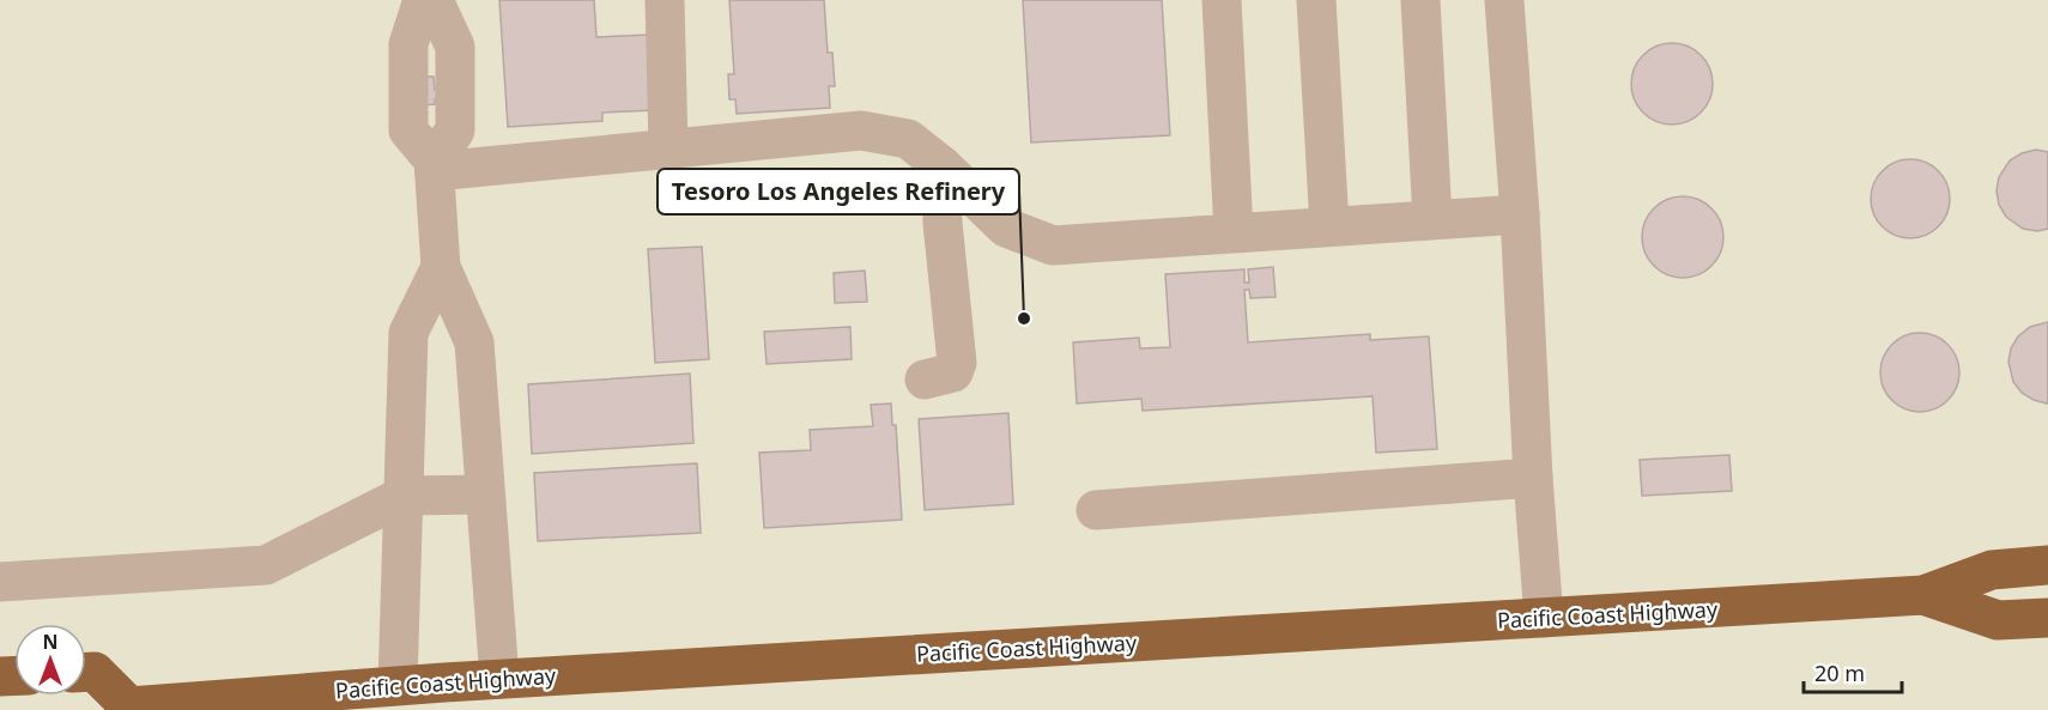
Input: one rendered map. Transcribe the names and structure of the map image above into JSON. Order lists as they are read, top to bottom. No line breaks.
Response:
{"streets":{"highway":["Pacific Coast Highway"]},"places":["Tesoro Los Angeles Refinery"],"scale_bar":"20 m","north":"top"}
